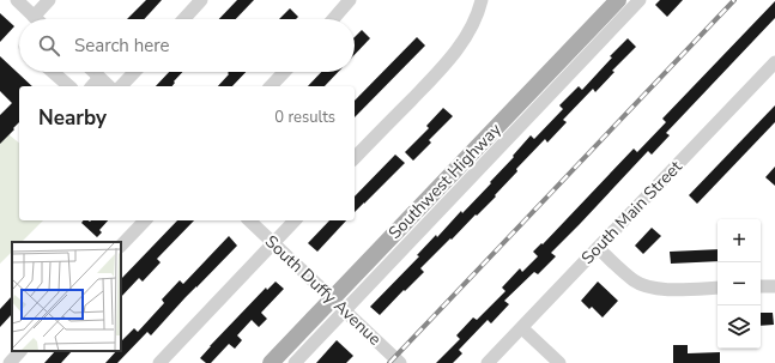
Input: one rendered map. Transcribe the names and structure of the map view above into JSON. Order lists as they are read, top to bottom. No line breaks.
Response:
{"streets":{"main road":["Southwest Highway"],"street":["South Main Street","South Duffy Avenue"]},"crossings":[["Southwest Highway","South Duffy Avenue"]],"page":{"search":"Search here","heading":["Nearby","0 results"],"map_buttons":["+","−"]}}
